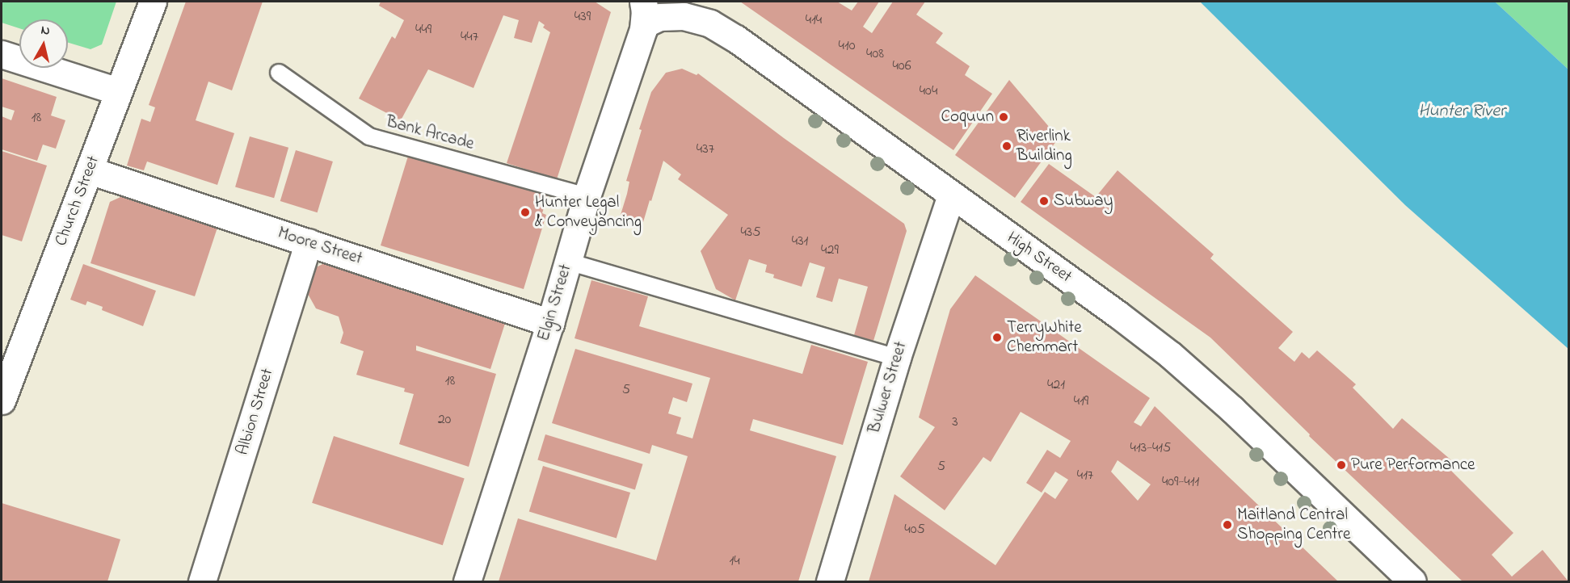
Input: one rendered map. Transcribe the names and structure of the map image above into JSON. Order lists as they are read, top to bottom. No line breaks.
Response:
{"streets":{"street":["Church Street","Moore Street","High Street","Elgin Street","Bulwer Street","Albion Street"],"lane":["Bank Arcade"]},"crossings":[["Bank Arcade","Elgin Street"],["Church Street","Moore Street"],["Moore Street","Elgin Street"],["Moore Street","Albion Street"],["High Street","Elgin Street"],["High Street","Bulwer Street"]],"water":["Hunter River"],"places":["Coquun","Riverlink Building","Subway","Hunter Legal & Conveyancing","TerryWhite Chemmart","Pure Performance","Maitland Central Shopping Centre"],"house_numbers":["439","414","449","447","410","408","406","404","18","437","435","431","429","18","421","5","419","20","3","413-415","5","417","409-411","405","14"],"north":"top"}
